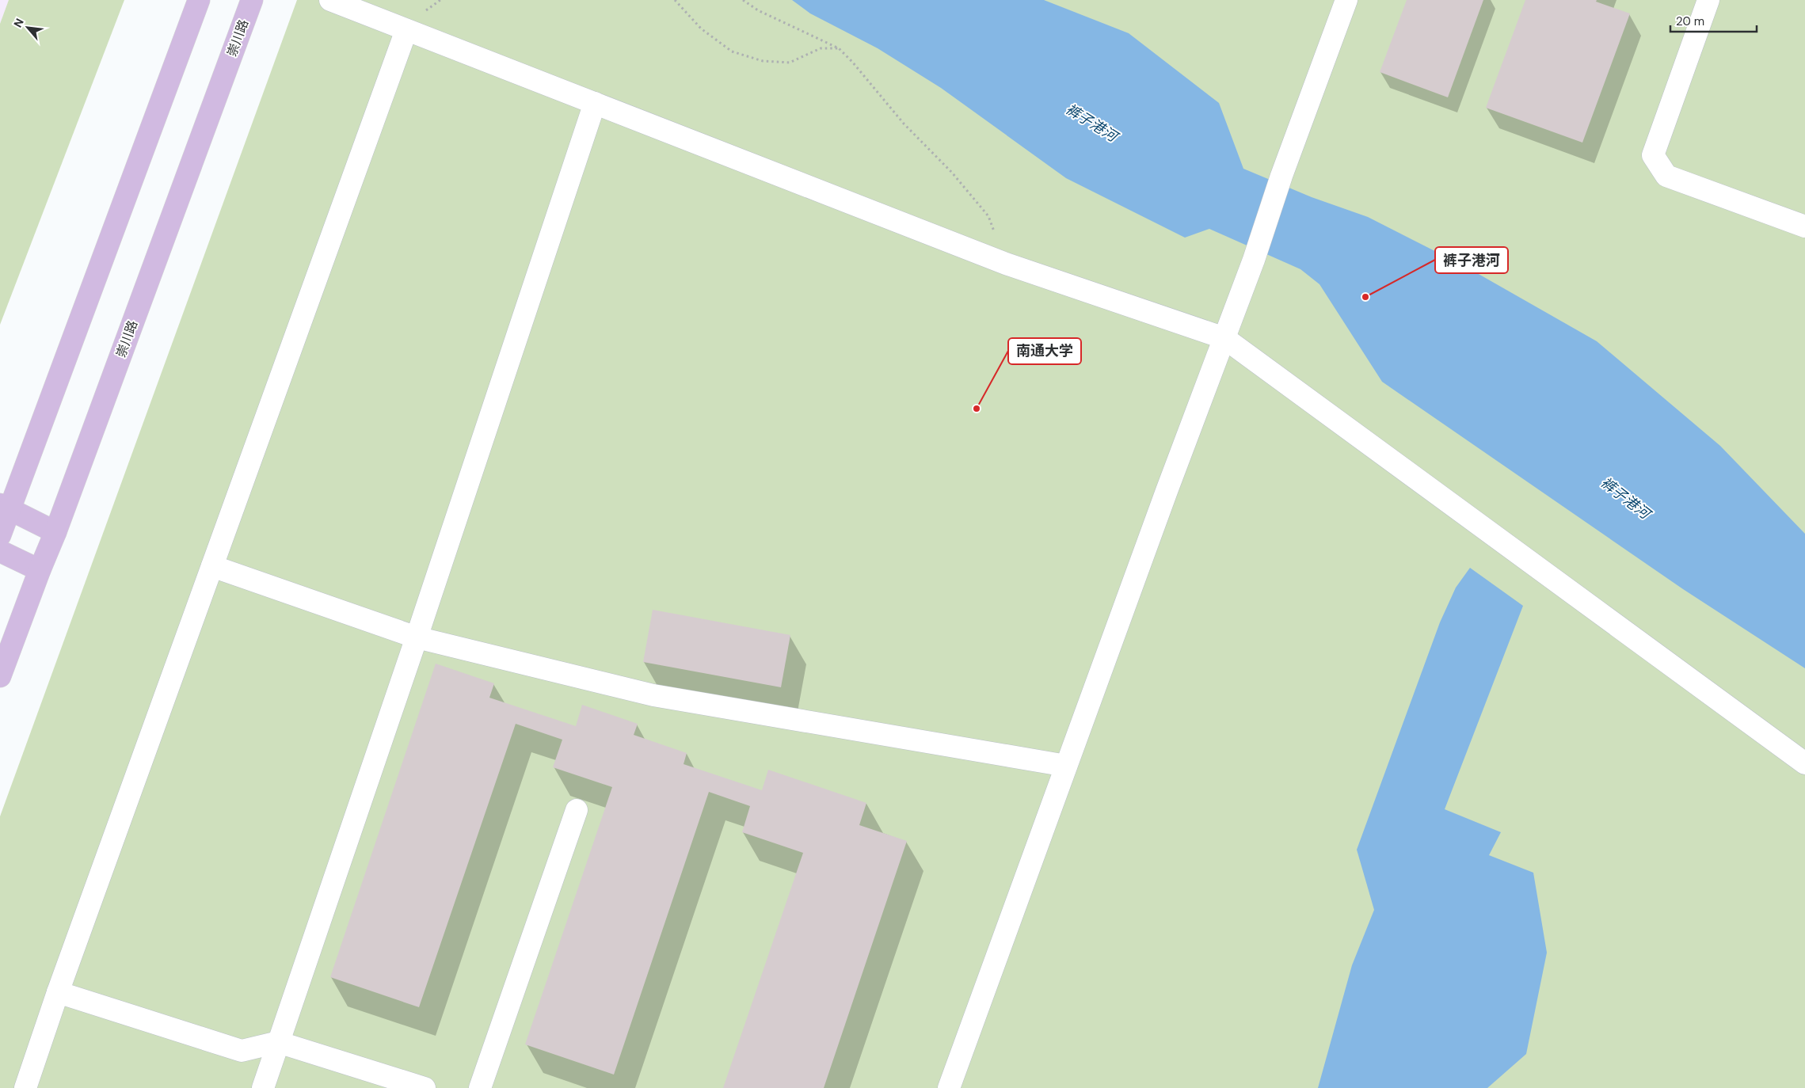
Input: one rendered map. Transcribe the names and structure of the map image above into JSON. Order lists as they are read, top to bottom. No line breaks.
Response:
{"streets":{"main road":["崇川路"]},"water":["裤子港河"],"places":["裤子港河","南通大学"],"scale_bar":"20 m","north":"top left"}
